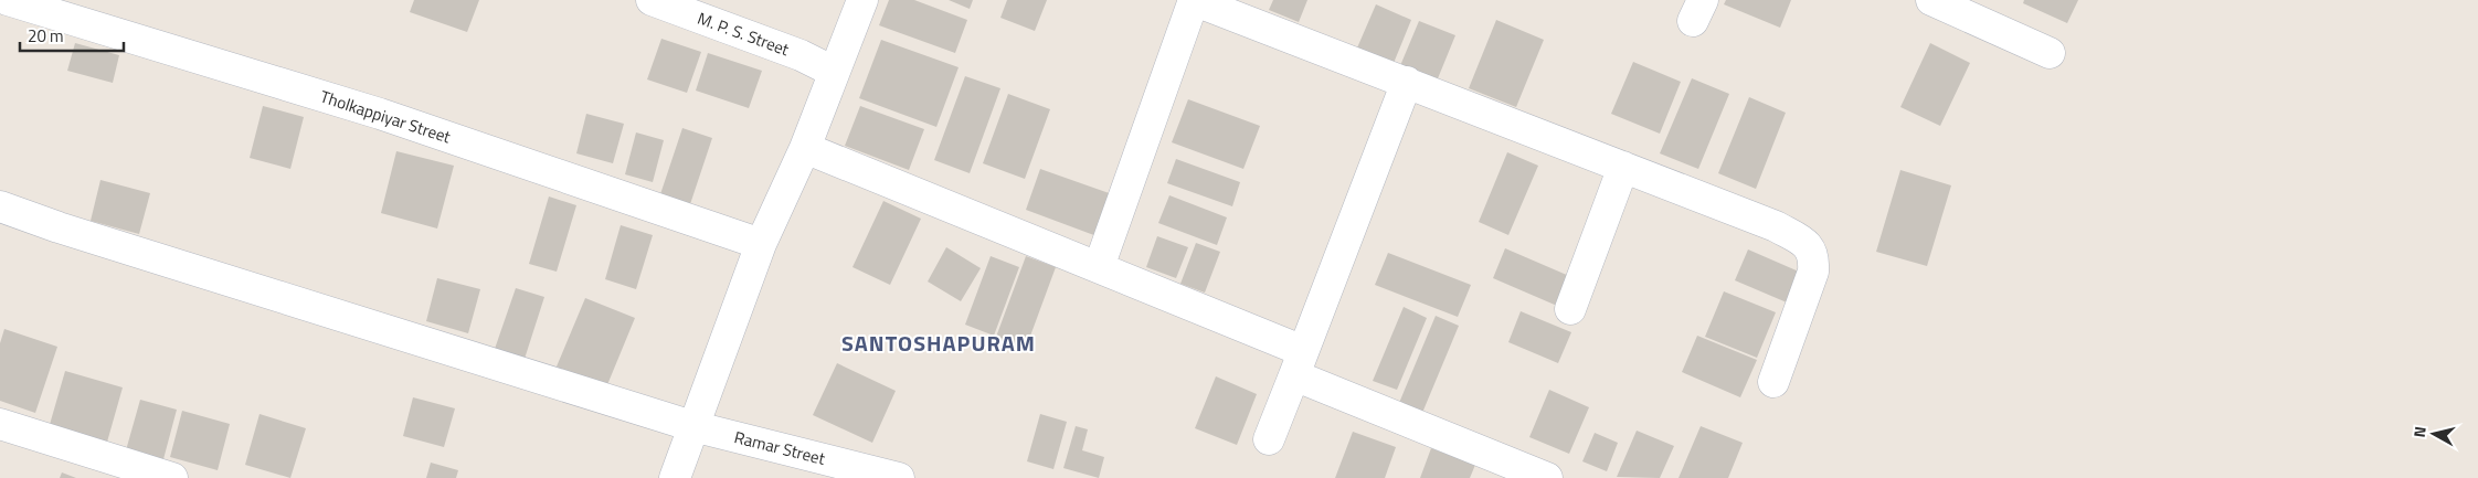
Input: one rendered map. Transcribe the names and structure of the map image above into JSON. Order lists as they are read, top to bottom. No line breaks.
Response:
{"streets":{"street":["M. P. S. Street","Tholkappiyar Street","Ramar Street"]},"districts":["SANTOSHAPURAM"],"scale_bar":"20 m","north":"left"}
